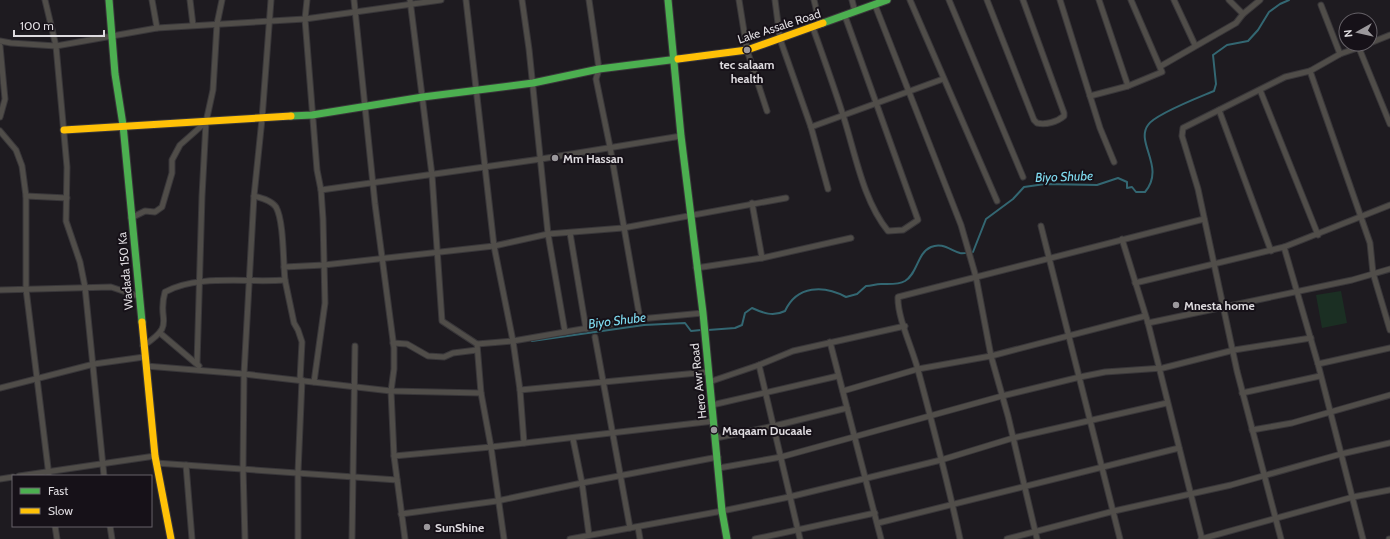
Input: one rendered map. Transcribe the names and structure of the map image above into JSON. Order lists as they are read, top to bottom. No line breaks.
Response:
{"streets":{"street":["Lake Assale Road","Wadada 150 Ka","Hero Awr Road"]},"crossings":[["Lake Assale Road","Wadada 150 Ka"],["Lake Assale Road","Hero Awr Road"]],"water":["Biyo Shube"],"places":["tec salaam health","Mm Hassan","Mnesta home","Maqaam Ducaale","SunShine"],"legend":["Fast","Slow"],"scale_bar":"100 m","north":"left"}
